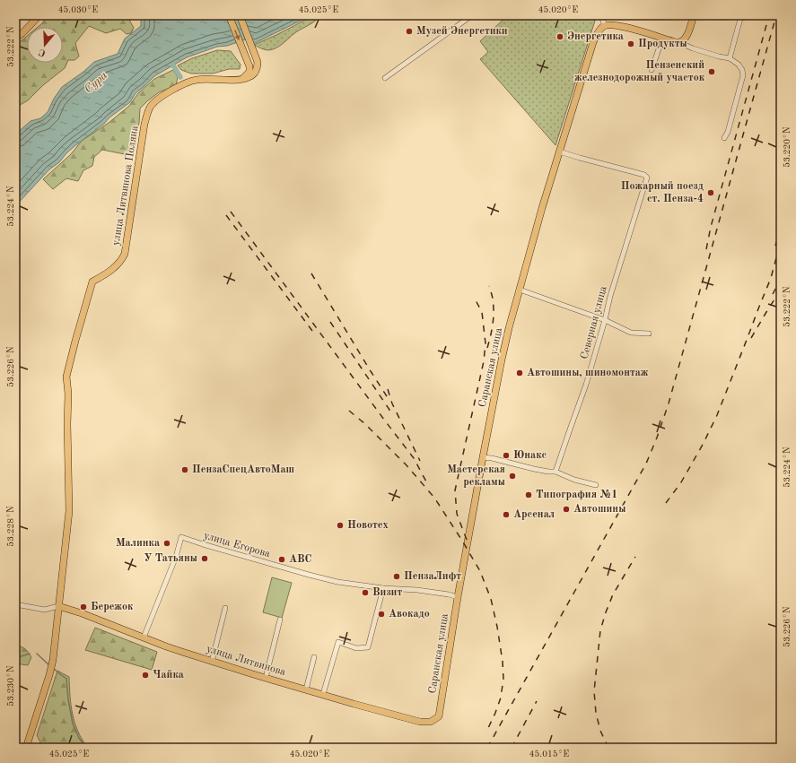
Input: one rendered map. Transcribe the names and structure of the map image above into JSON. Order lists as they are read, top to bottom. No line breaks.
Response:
{"streets":{"main road":["улица Литвинова Поляна","Саранская улица","улица Литвинова"],"street":["Северная улица","улица Егорова"]},"crossings":[["улица Литвинова Поляна","улица Литвинова"],["Северная улица","Саранская улица"],["Саранская улица","улица Егорова"],["Саранская улица","улица Литвинова"],["улица Егорова","улица Литвинова"]],"water":["Сура"],"places":["Музей Энергетики","Энергетика","Продукты","Пензенский железнодорожный участок","Пожарный поезд ст. Пенза-4","Автошины, шиномонтаж","Юнакс","ПензаСпецАвтоМаш","Мастерская рекламы","Типография №1","Автошины","Арсенал","Новотех","Малинка","У Татьяны","ABC","ПензаЛифт","Визит","Бережок","Авокадо","Чайка"],"north":"bottom","coordinates":["45.030°E","45.025°E","45.020°E","53.222°N","53.220°N","53.224°N","53.226°N","53.228°N","53.230°N","45.015°E"]}
